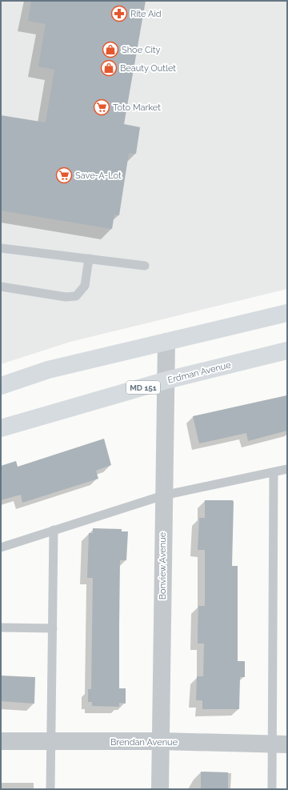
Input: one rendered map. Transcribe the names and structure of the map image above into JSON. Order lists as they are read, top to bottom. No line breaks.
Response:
{"streets":{"main road":["Erdman Avenue","MD 151"],"street":["Bonview Avenue","Brendan Avenue"]},"crossings":[["Erdman Avenue","Bonview Avenue"],["Bonview Avenue","Brendan Avenue"]],"places":{"pharmacy":["Rite Aid"],"shop":["Shoe City","Beauty Outlet"],"supermarket":["Toto Market","Save-A-Lot"]}}
